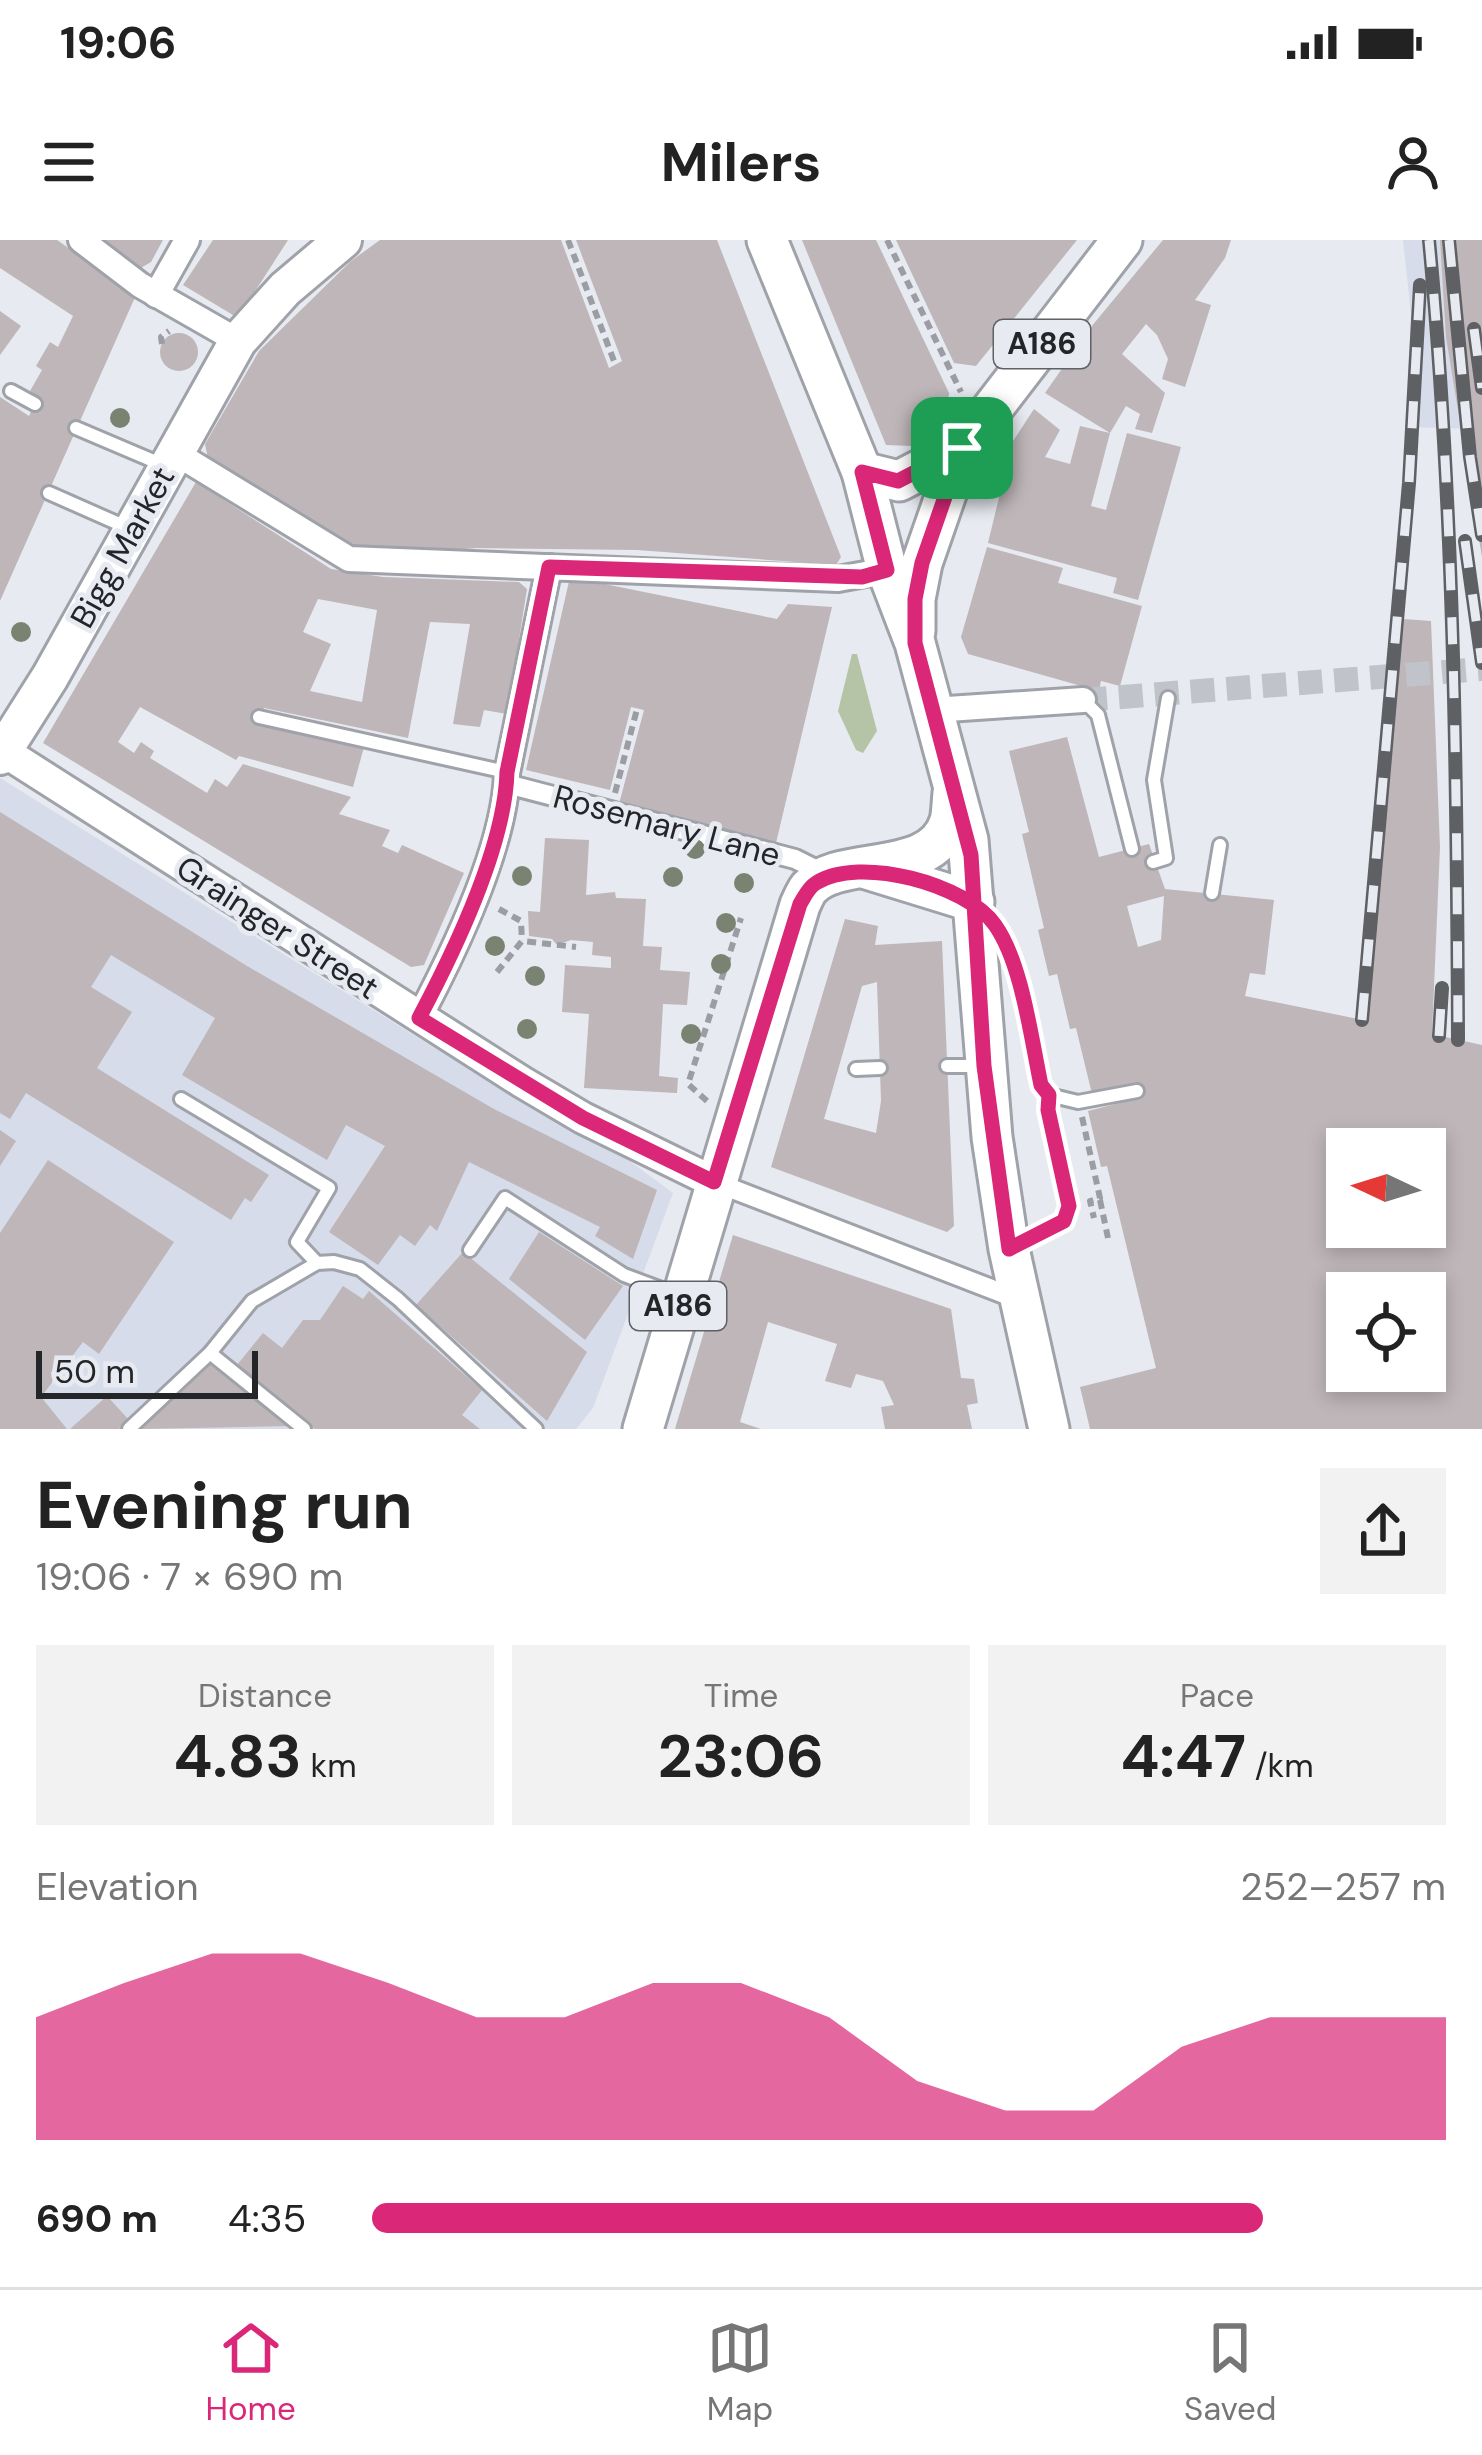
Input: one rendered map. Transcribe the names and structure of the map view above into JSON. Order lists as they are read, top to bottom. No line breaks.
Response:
{"streets":{"main road":["A186","Bigg Market"],"street":["Rosemary Lane","Grainger Street"]},"crossings":[["A186","Rosemary Lane"],["A186","Grainger Street"],["Bigg Market","Grainger Street"]],"scale_bar":"50 m","north":"left","page":{"status":"19:06","header":"Milers","scale":"50 m","heading":["Evening run","19:06 · 7 × 690 m"],"stats":[["Distance","4.83 km"],["Time","23:06"],["Pace","4:47 /km"]],"chart":["Elevation","252–257 m"],"list":[{"name":"690 m","note":"4:35"}],"tabs":["Home","Map","Saved"]}}
